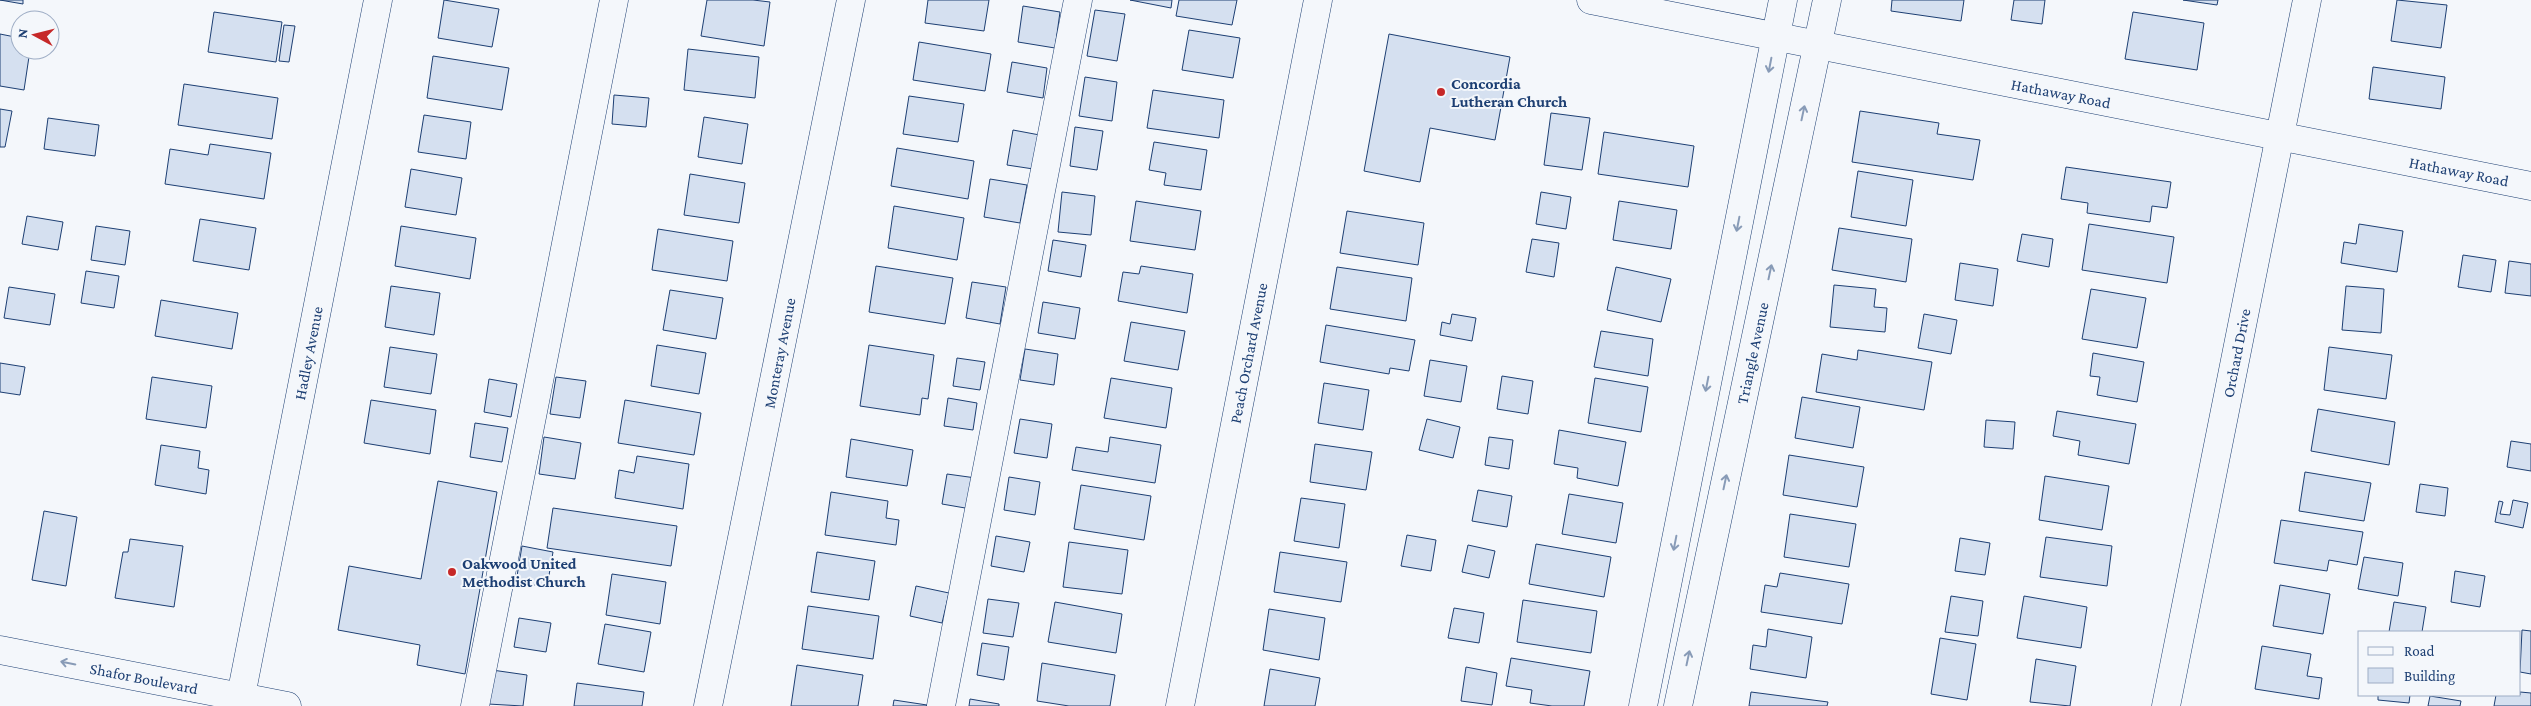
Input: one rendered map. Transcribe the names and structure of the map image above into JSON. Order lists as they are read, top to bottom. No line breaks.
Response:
{"streets":{"street":["Hathaway Road","Hadley Avenue","Monteray Avenue","Peach Orchard Avenue","Triangle Avenue","Orchard Drive","Shafor Boulevard"]},"crossings":[["Hathaway Road","Triangle Avenue"],["Hathaway Road","Orchard Drive"],["Hadley Avenue","Shafor Boulevard"]],"one_way":["Shafor Boulevard"],"places":["Concordia Lutheran Church","Oakwood United Methodist Church"],"legend":["Road","Building"],"north":"left"}
